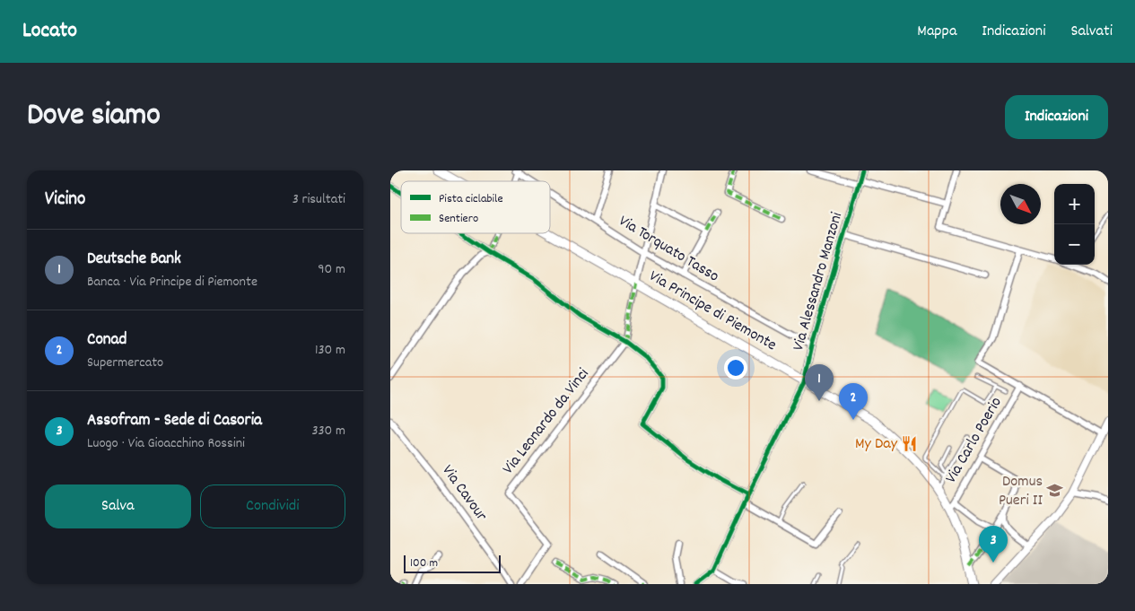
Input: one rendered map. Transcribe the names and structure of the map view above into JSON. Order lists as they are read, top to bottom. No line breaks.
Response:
{"streets":{"main road":["Via Principe di Piemonte"],"street":["Via Torquato Tasso","Via Alessandro Manzoni","Via Leonardo da Vinci","Via Carlo Poerio","Via Cavour"]},"crossings":[["Via Torquato Tasso","Via Alessandro Manzoni"],["Via Alessandro Manzoni","Via Principe di Piemonte"],["Via Principe di Piemonte","Via Carlo Poerio"]],"places":{"restaurant":["My Day"],"school or university":["Domus Pueri II"]},"legend":["Pista ciclabile","Sentiero"],"scale_bar":"100 m","north":"bottom right","page":{"header":"Locato","nav":["Mappa","Indicazioni","Salvati"],"title":"Dove siamo","buttons":["Indicazioni",["Salva","Condividi"]],"heading":["Vicino","3 risultati"],"map_buttons":["+","−"],"list":[{"mark":"1","name":"Deutsche Bank","note":"Banca · Via Principe di Piemonte","value":"90 m"},{"mark":"2","name":"Conad","note":"Supermercato","value":"130 m"},{"mark":"3","name":"Assofram - Sede di Casoria","note":"Luogo · Via Gioacchino Rossini","value":"330 m"}],"pins":["1","2","3"],"scale":"100 m"}}
